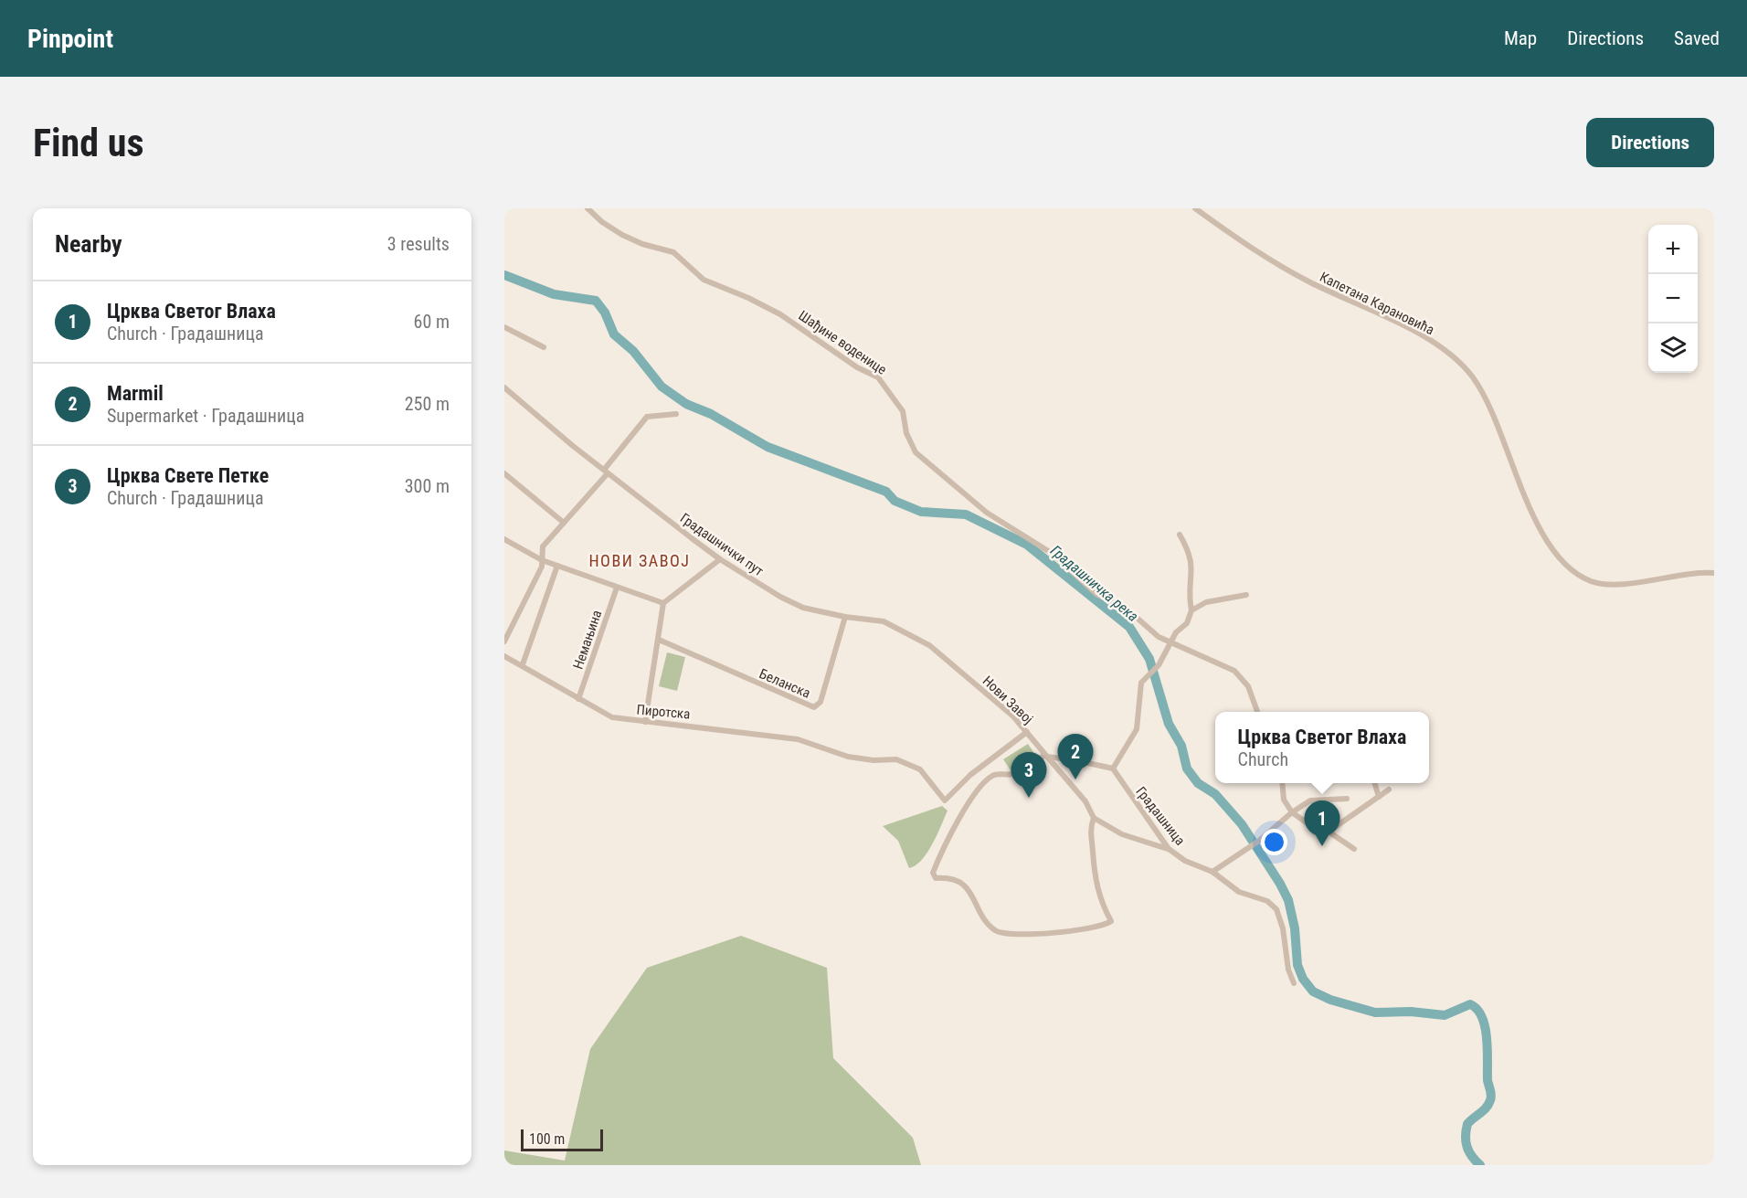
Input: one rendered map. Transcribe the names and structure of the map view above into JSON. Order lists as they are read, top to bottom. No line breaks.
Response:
{"streets":{"street":["Капетана Карановића","Шађине воденице","Градашнички пут","Немањина","Беланска","Нови Завој","Пиротска","Градашница"]},"crossings":[["Градашнички пут","Беланска"],["Градашнички пут","Нови Завој"],["Немањина","Пиротска"],["Нови Завој","Пиротска"]],"districts":["НОВИ ЗАВОЈ"],"water":["Градашничка река"],"scale_bar":"100 m","page":{"header":"Pinpoint","nav":["Map","Directions","Saved"],"buttons":"Directions","title":"Find us","heading":["Nearby","3 results"],"map_buttons":["+","−"],"list":[{"mark":"1","name":"Црква Светог Влаха","note":"Church · Градашница","value":"60 m"},{"mark":"2","name":"Marmil","note":"Supermarket · Градашница","value":"250 m"},{"mark":"3","name":"Црква Свете Петке","note":"Church · Градашница","value":"300 m"}],"popup":["Црква Светог Влаха","Church"],"pins":["2","3","1"],"scale":"100 m"}}
